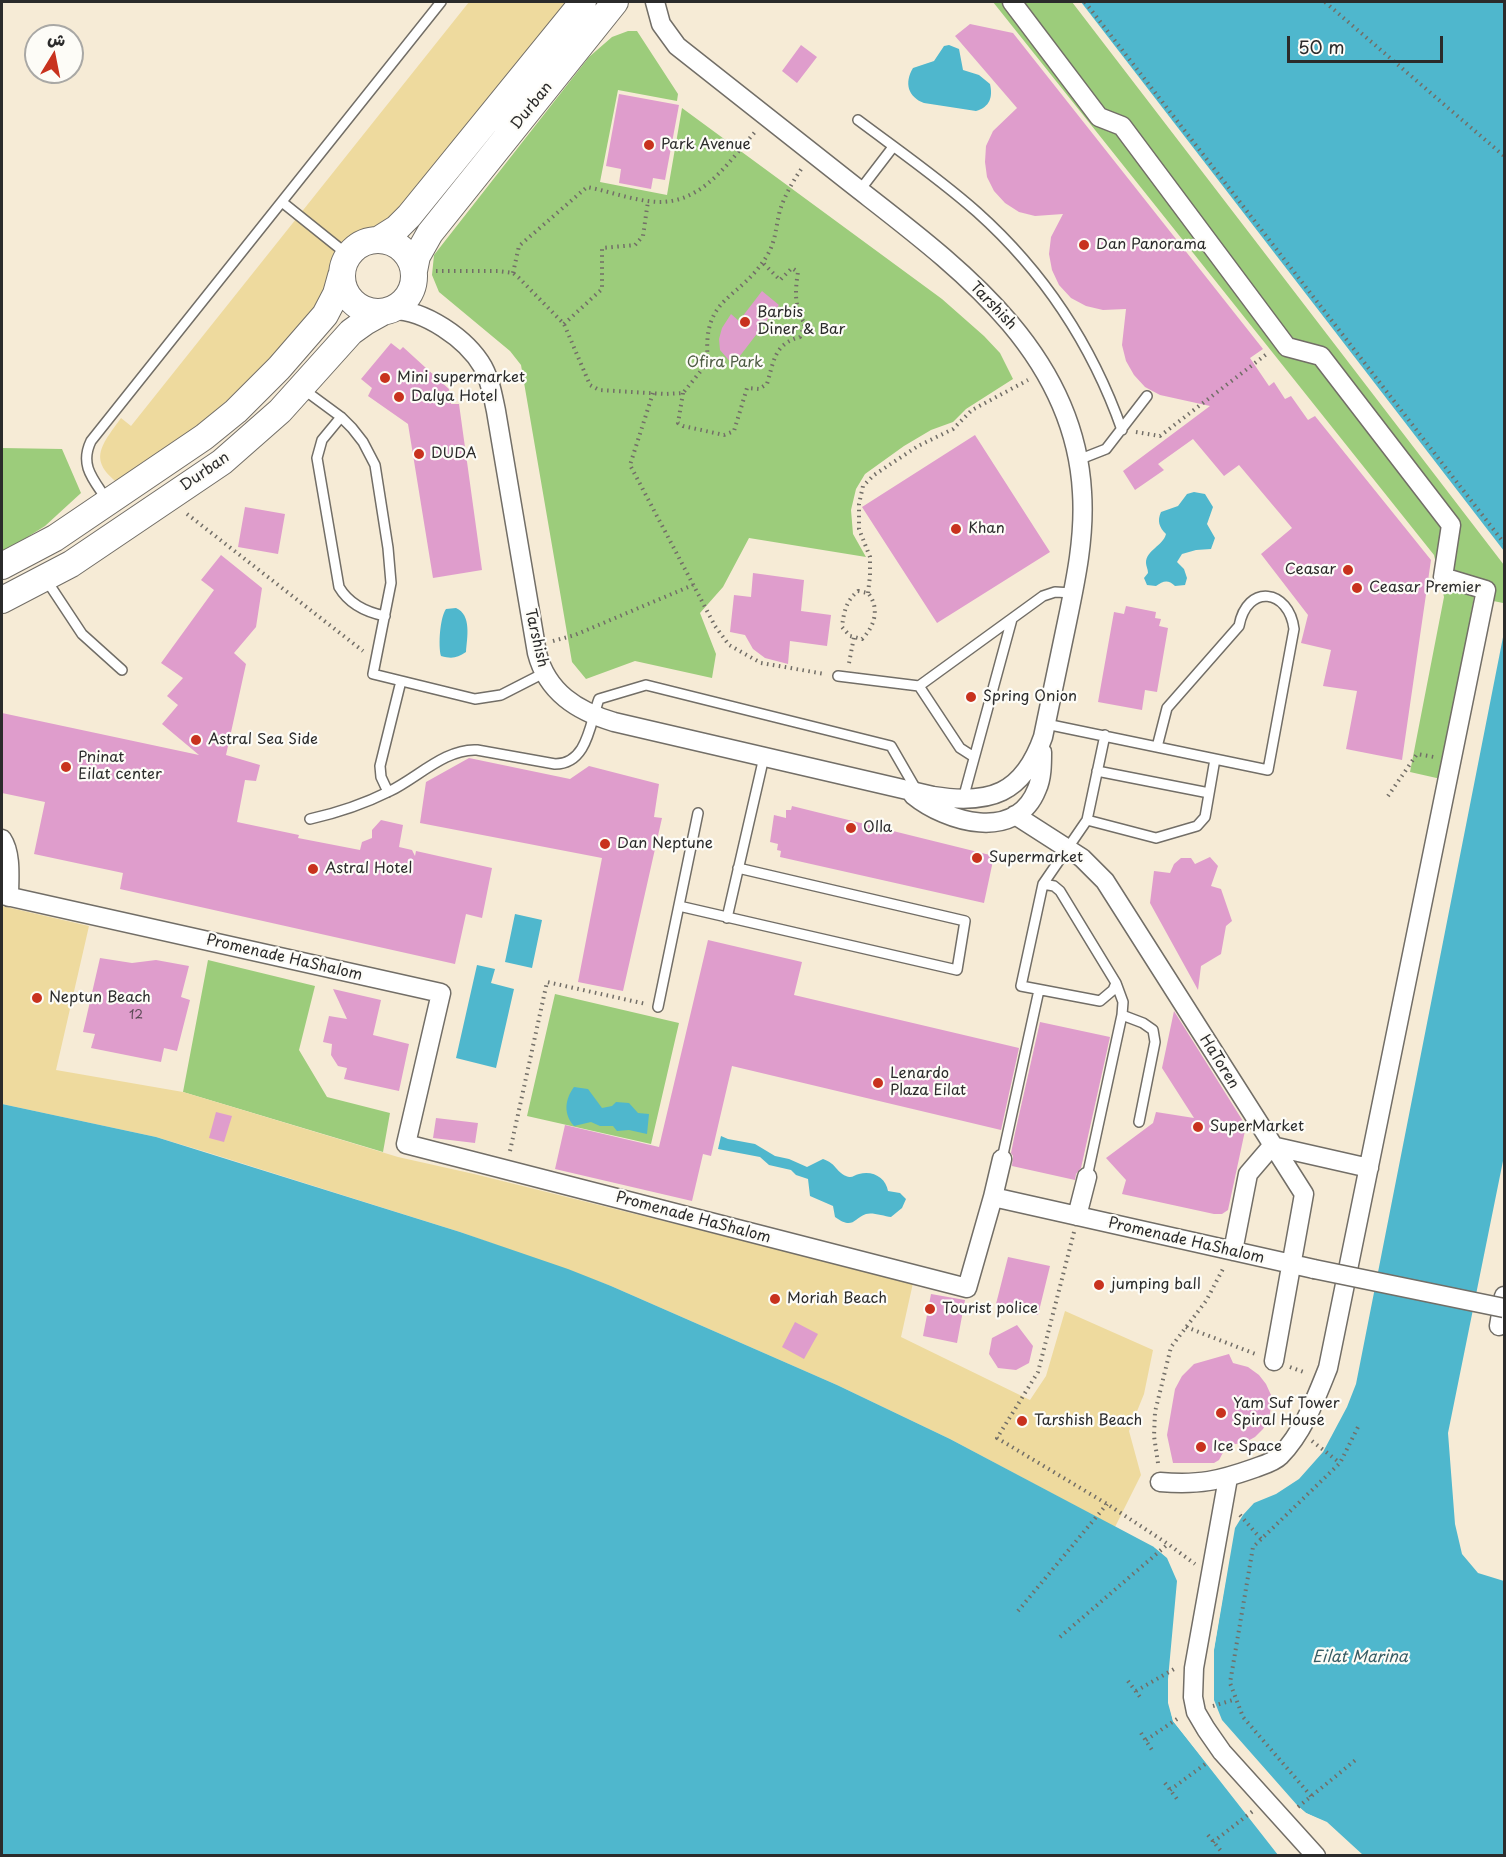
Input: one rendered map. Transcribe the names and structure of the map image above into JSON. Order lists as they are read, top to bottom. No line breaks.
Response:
{"streets":{"street":["Durban","Tarshish","Promenade HaShalom","HaToren"]},"crossings":[["Durban","Tarshish"],["Tarshish","HaToren"],["Promenade HaShalom","HaToren"]],"water":["Eilat Marina"],"parks":["Ofira Park"],"places":["Park Avenue","Dan Panorama","Barbis Diner & Bar","Mini supermarket","Dalya Hotel","DUDA","Khan","Ceasar","Ceasar Premier","Spring Onion","Astral Sea Side","Pninat Eilat center","Olla","Dan Neptune","Supermarket","Astral Hotel","Neptun Beach","Lenardo Plaza Eilat","SuperMarket","jumping ball","Moriah Beach","Tourist police","Yam Suf Tower Spiral House","Tarshish Beach","Ice Space"],"house_numbers":["12"],"scale_bar":"50 m","north":"top"}
